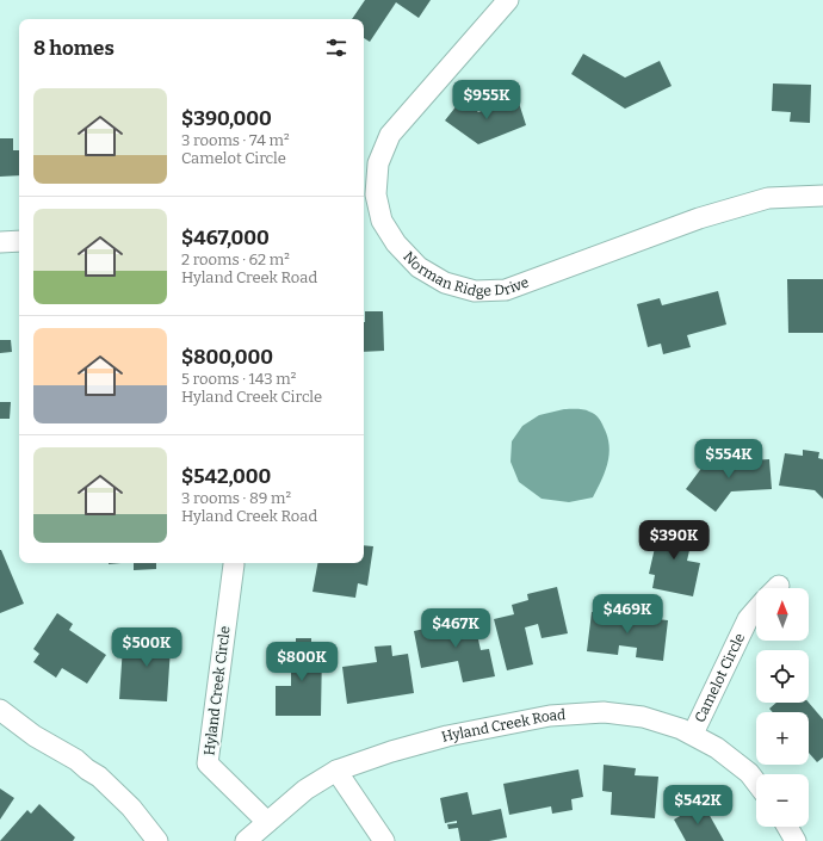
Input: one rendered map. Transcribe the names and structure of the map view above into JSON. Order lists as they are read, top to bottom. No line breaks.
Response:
{"streets":{"street":["Norman Ridge Drive","Camelot Circle","Hyland Creek Circle","Hyland Creek Road"]},"crossings":[["Camelot Circle","Hyland Creek Road"],["Hyland Creek Circle","Hyland Creek Road"]],"north":"top","page":{"heading":"8 homes","list":[{"name":"$390,000","note":"3 rooms · 74 m² · Camelot Circle"},{"name":"$467,000","note":"2 rooms · 62 m² · Hyland Creek Road"},{"name":"$800,000","note":"5 rooms · 143 m² · Hyland Creek Circle"},{"name":"$542,000","note":"3 rooms · 89 m² · Hyland Creek Road"}],"price":["$955K","$554K","$390K","$469K","$467K","$500K","$800K","$542K"],"map_buttons":["+","−"]}}
